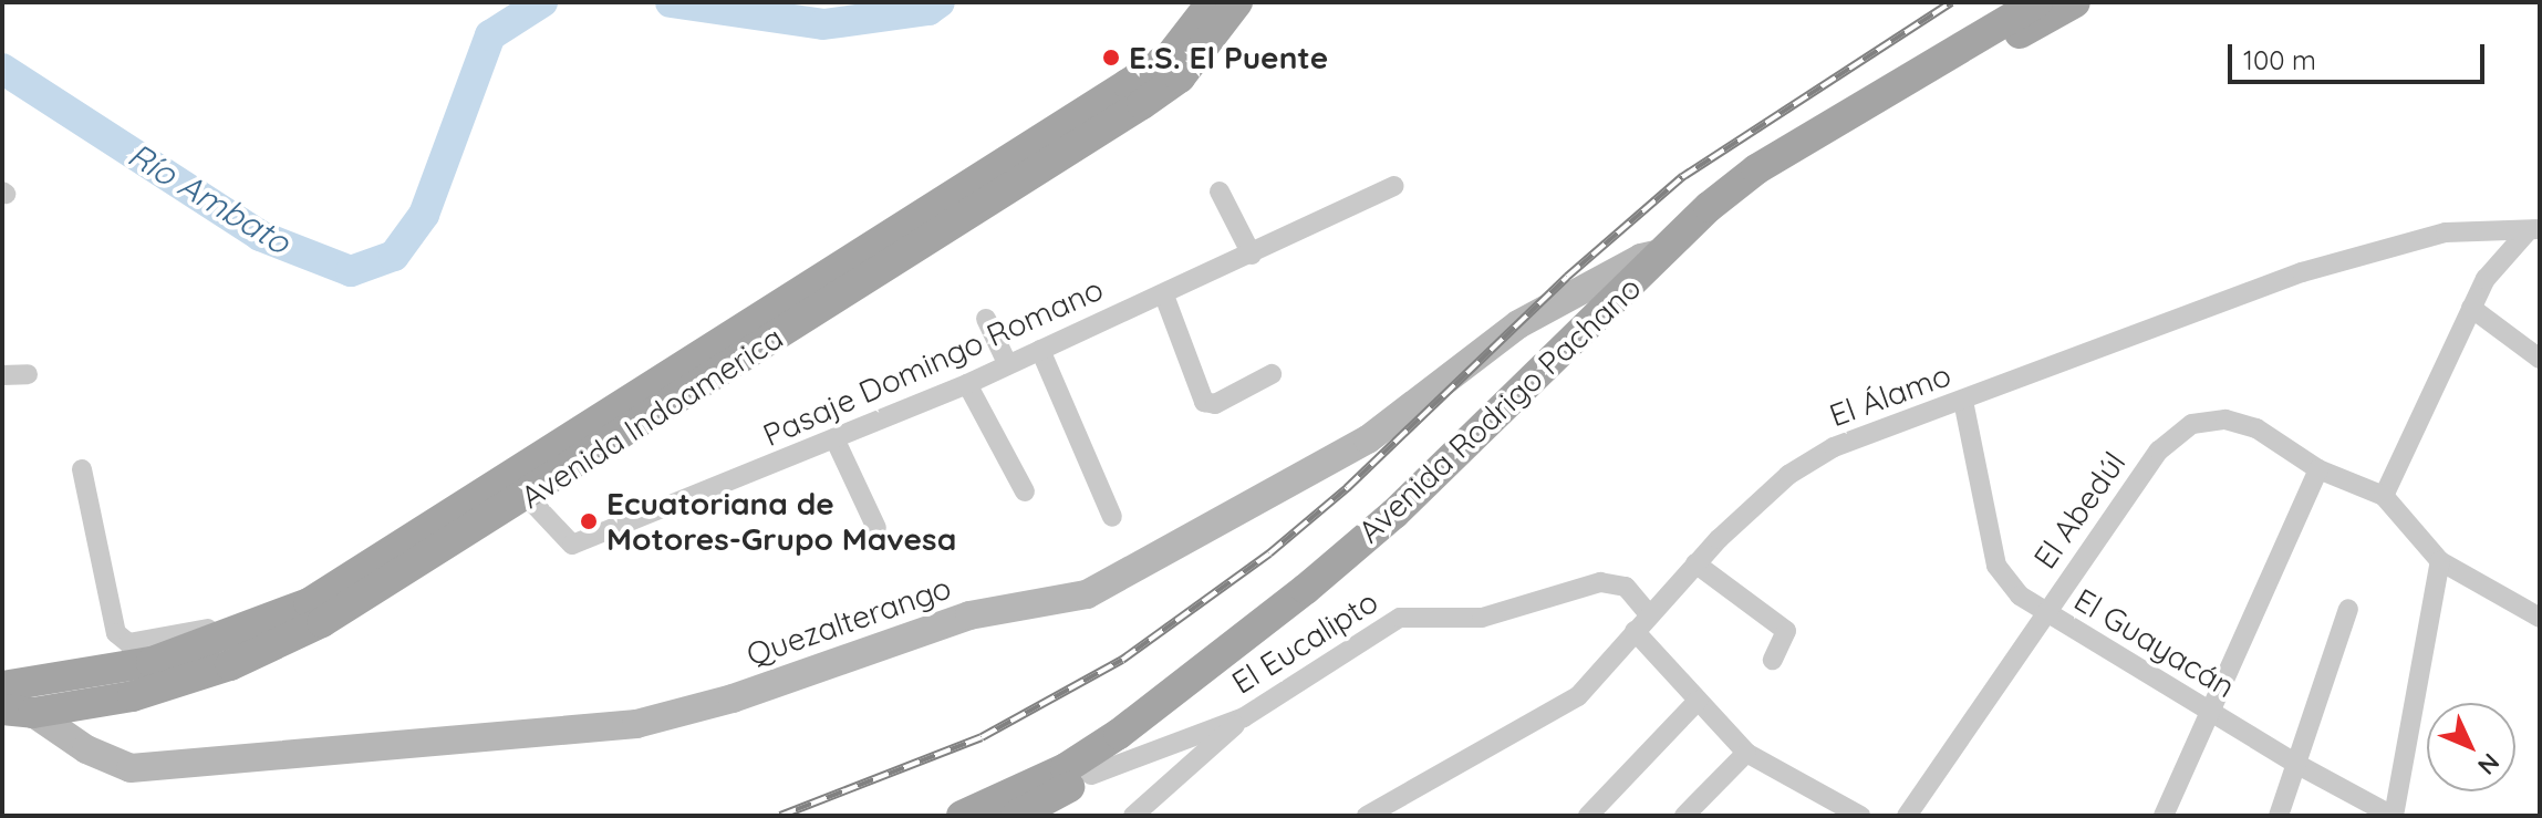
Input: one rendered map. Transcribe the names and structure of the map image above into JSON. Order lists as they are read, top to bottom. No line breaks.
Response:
{"streets":{"main road":["Avenida Rodrigo Pachano","Avenida Indoamerica"],"street":["Pasaje Domingo Romano","El Álamo","El Abedúl","Quezalterango","El Eucalipto","El Guayacán"]},"crossings":[["Pasaje Domingo Romano","Avenida Indoamerica"],["El Álamo","El Eucalipto"],["El Álamo","El Guayacán"],["Avenida Rodrigo Pachano","Quezalterango"],["Avenida Rodrigo Pachano","El Eucalipto"],["Avenida Indoamerica","Quezalterango"],["El Abedúl","El Guayacán"]],"water":["Río Ambato"],"places":["E.S. El Puente","Ecuatoriana de Motores-Grupo Mavesa"],"scale_bar":"100 m","north":"bottom right"}
